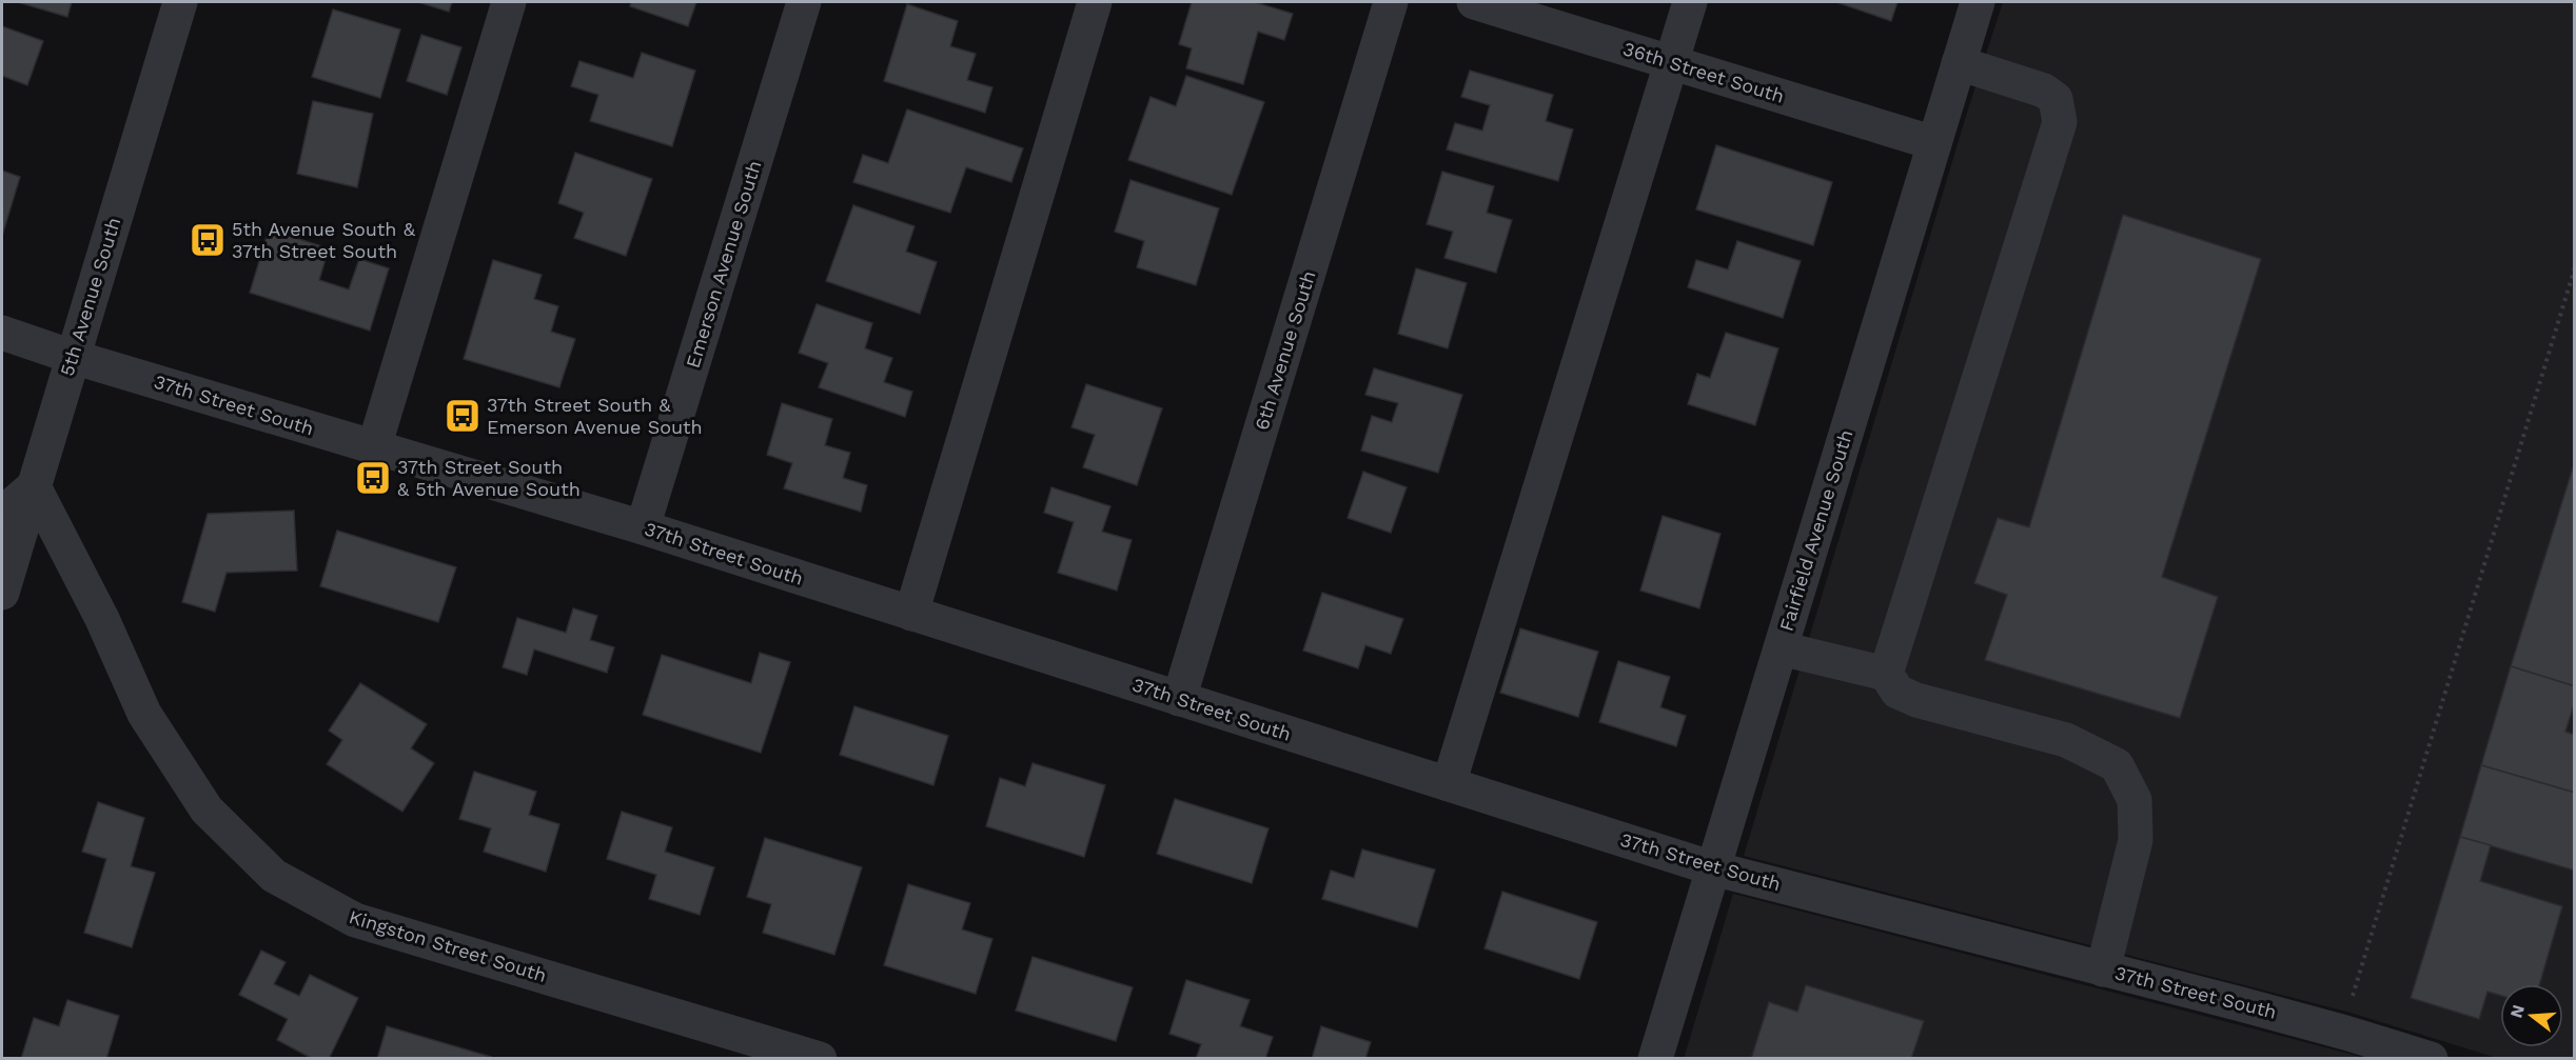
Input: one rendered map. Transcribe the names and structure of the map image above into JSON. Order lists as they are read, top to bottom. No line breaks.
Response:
{"streets":{"street":["36th Street South","Emerson Avenue South","5th Avenue South","6th Avenue South","37th Street South","Fairfield Avenue South","Kingston Street South"]},"crossings":[["36th Street South","Fairfield Avenue South"],["Emerson Avenue South","37th Street South"],["5th Avenue South","37th Street South"],["5th Avenue South","Kingston Street South"],["6th Avenue South","37th Street South"],["37th Street South","Fairfield Avenue South"]],"places":{"bus stop":["5th Avenue South & 37th Street South","37th Street South & Emerson Avenue South","37th Street South & 5th Avenue South"]},"north":"left"}
